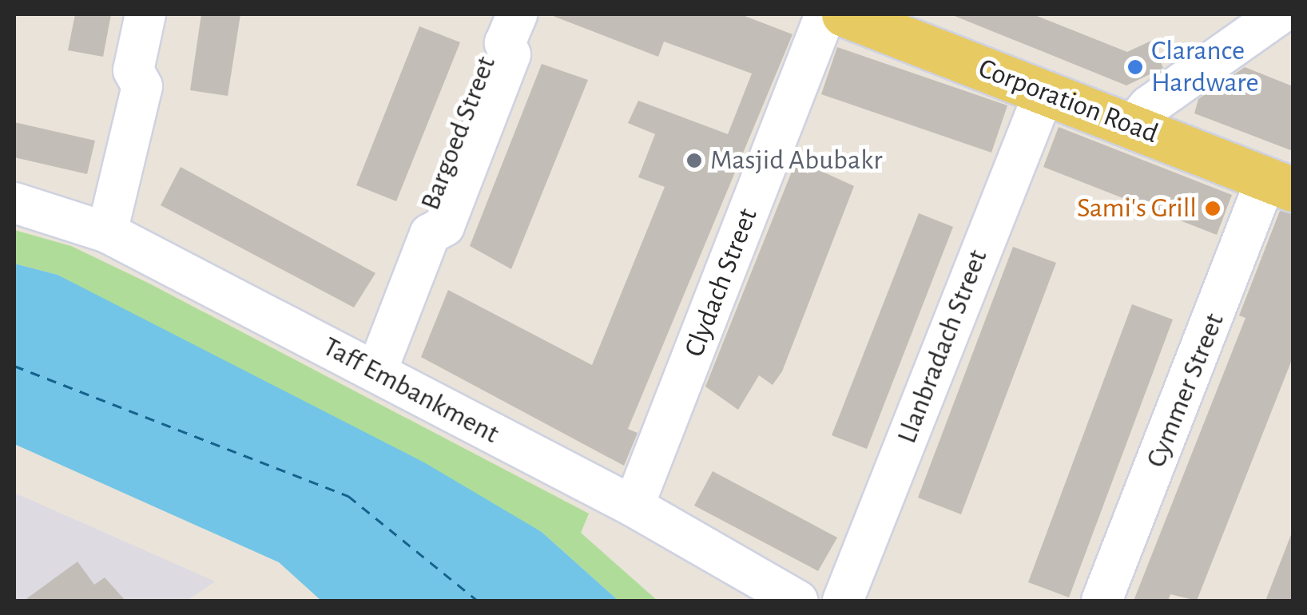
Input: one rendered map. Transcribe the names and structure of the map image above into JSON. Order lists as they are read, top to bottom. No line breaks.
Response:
{"streets":{"main road":["Corporation Road"],"street":["Bargoed Street","Clydach Street","Llanbradach Street","Taff Embankment","Cymmer Street"]},"crossings":[["Corporation Road","Llanbradach Street"],["Corporation Road","Cymmer Street"],["Bargoed Street","Taff Embankment"],["Clydach Street","Taff Embankment"]],"places":["Clarance Hardware","Masjid Abubakr","Sami's Grill"]}
